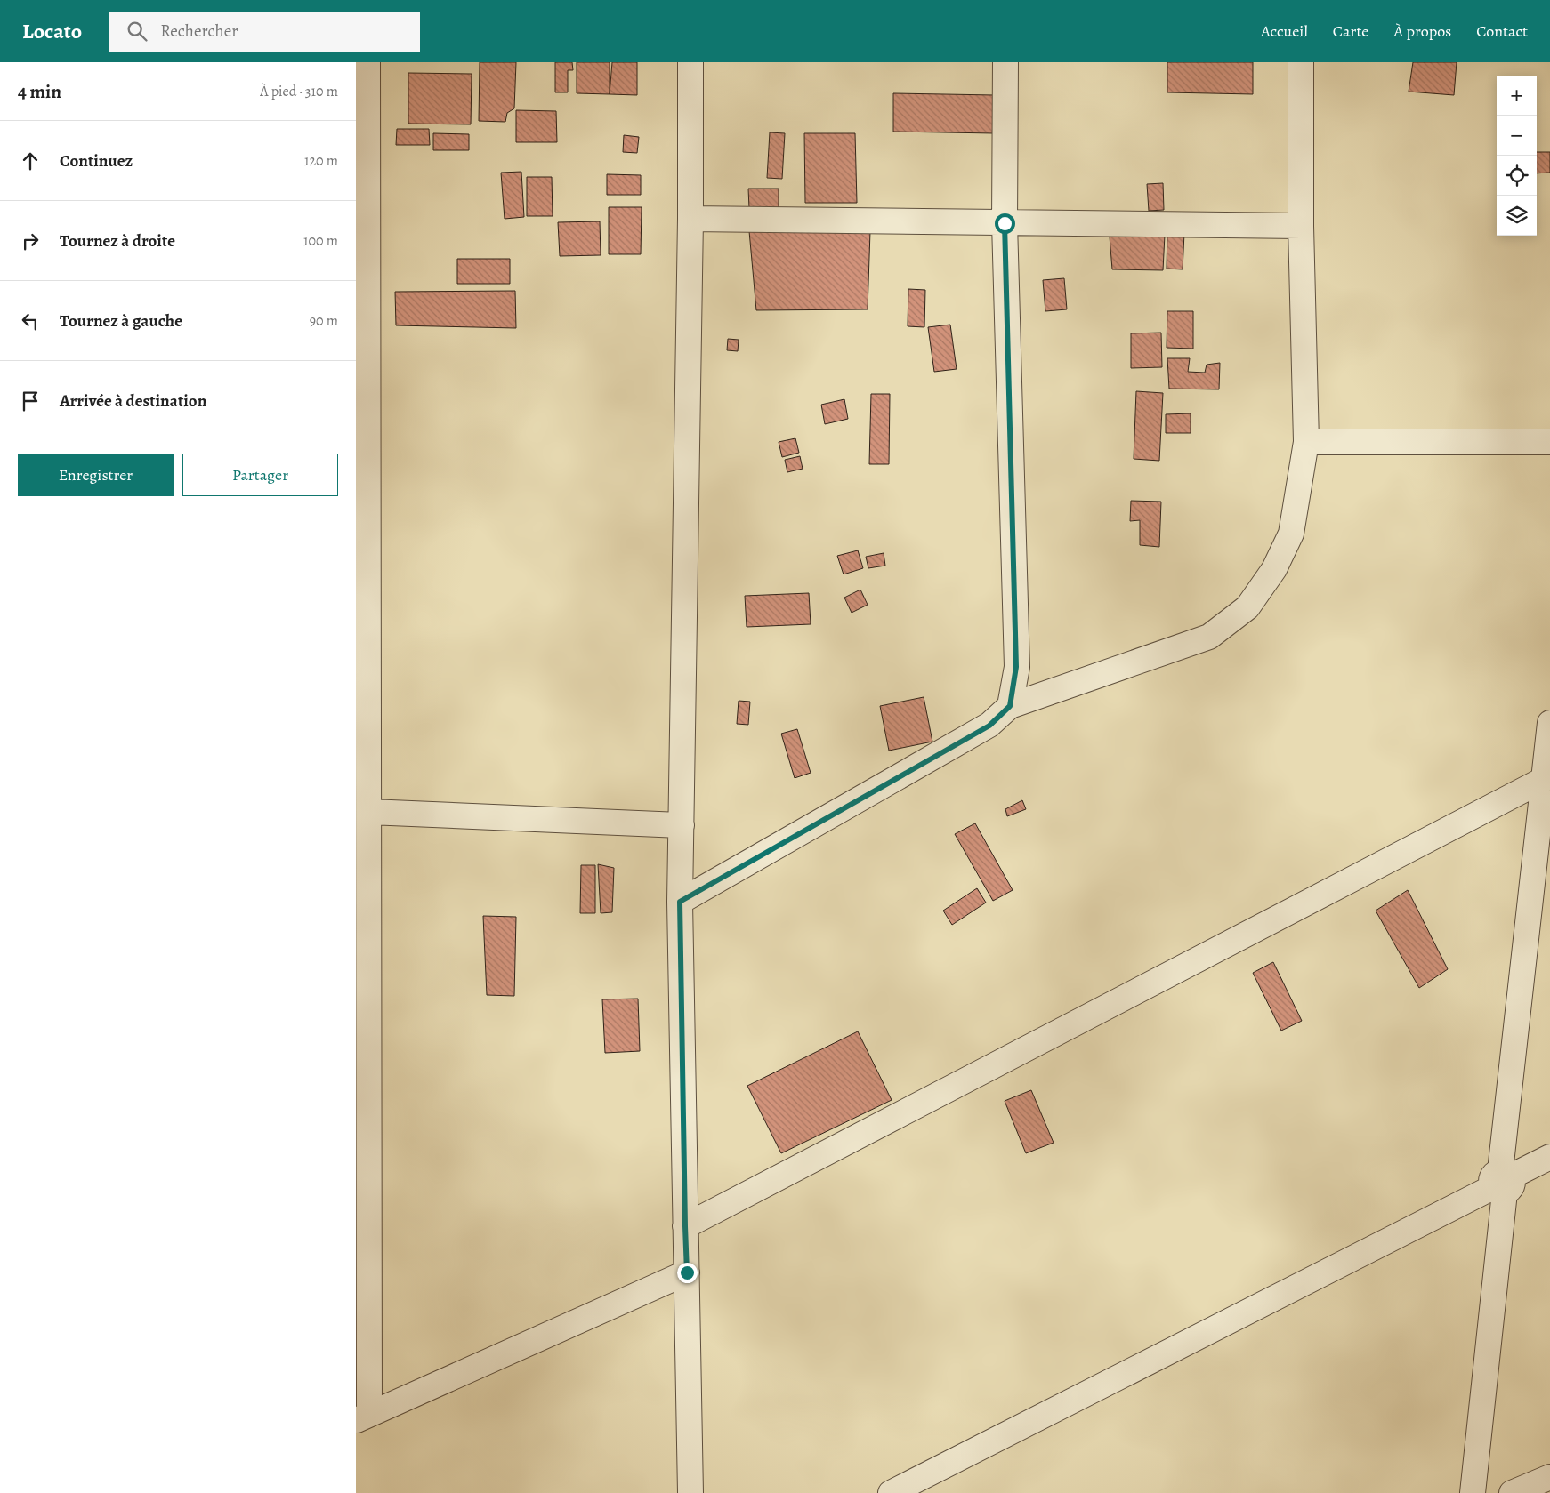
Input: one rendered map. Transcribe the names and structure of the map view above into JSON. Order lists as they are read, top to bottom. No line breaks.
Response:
{"page":{"header":"Locato","search":"Rechercher","nav":["Accueil","Carte","À propos","Contact"],"heading":["4 min","À pied · 310 m"],"map_buttons":["+","−"],"list":[["Continuez","120 m"],["Tournez à droite","100 m"],["Tournez à gauche","90 m"],"Arrivée à destination"],"buttons":["Enregistrer","Partager"]}}
